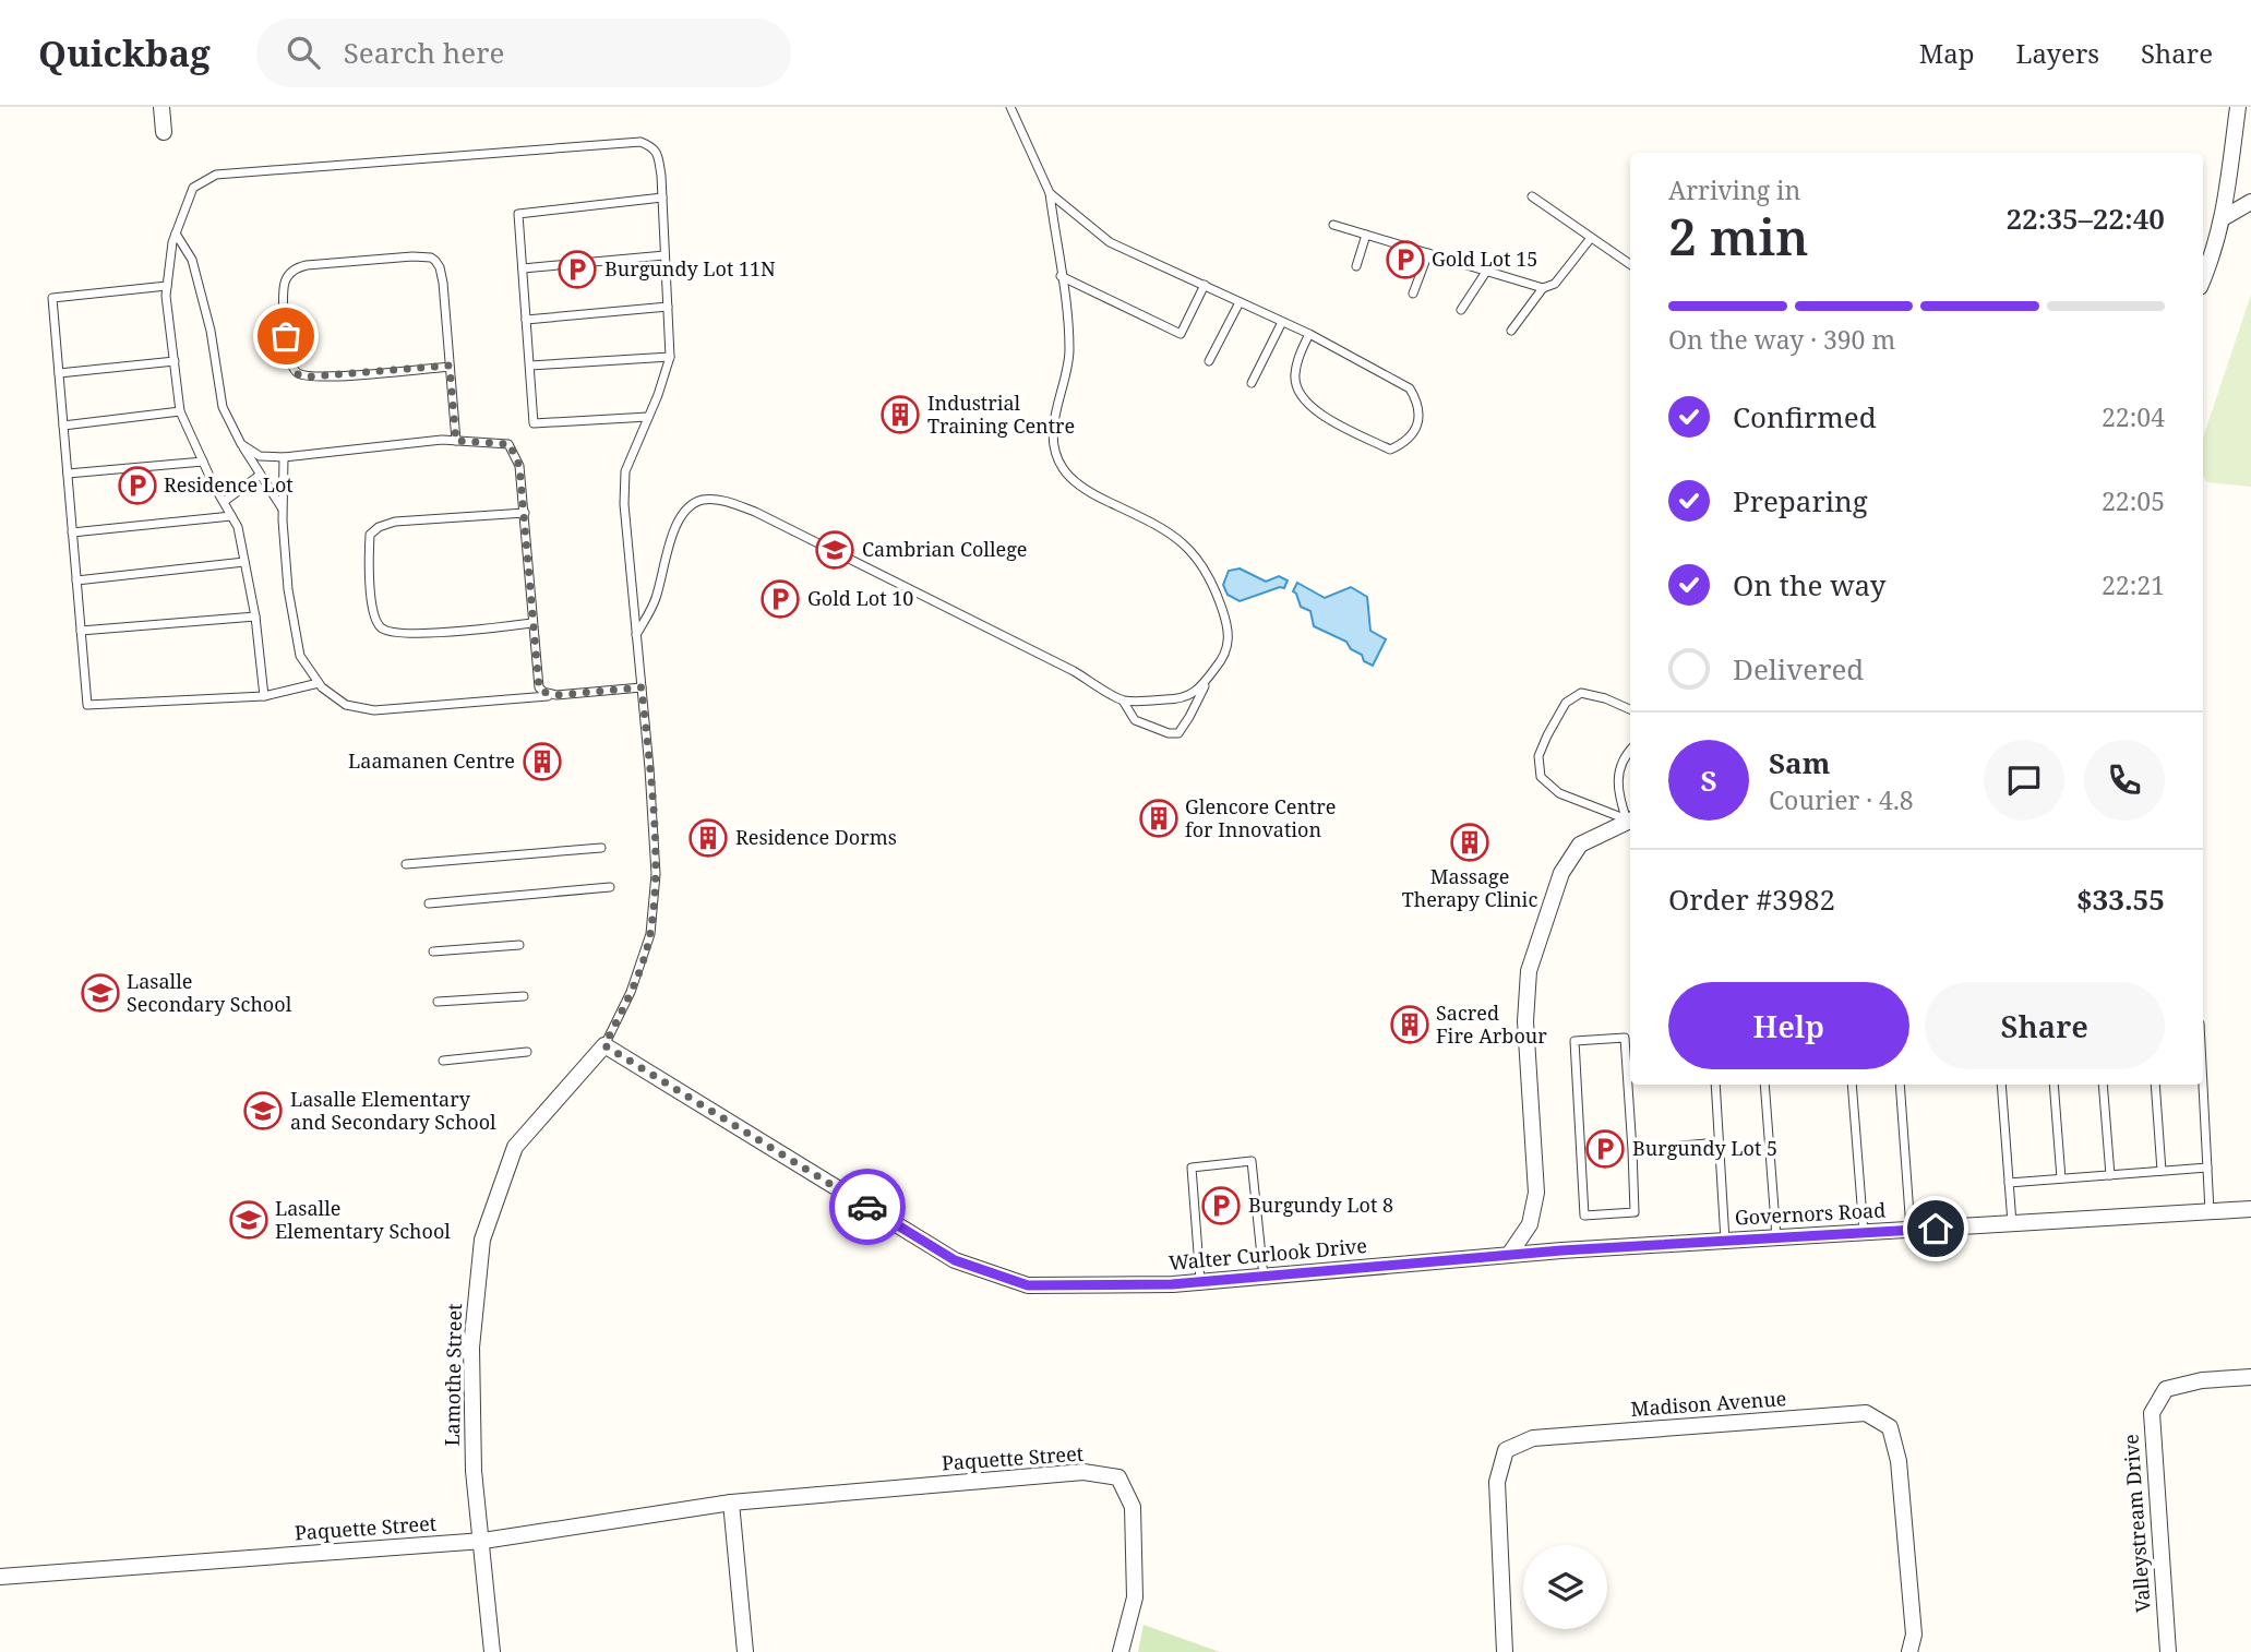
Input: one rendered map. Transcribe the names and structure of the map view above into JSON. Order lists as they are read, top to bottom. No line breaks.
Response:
{"streets":{"street":["Governors Road","Walter Curlook Drive","Lamothe Street","Madison Avenue","Paquette Street","Valleystream Drive"]},"crossings":[["Governors Road","Walter Curlook Drive"],["Walter Curlook Drive","Lamothe Street"],["Lamothe Street","Paquette Street"]],"places":{"parking":["Gold Lot 15","Burgundy Lot 11N","Residence Lot","Gold Lot 10","Burgundy Lot 5","Burgundy Lot 8"],"building":["Industrial Training Centre","Laamanen Centre","Glencore Centre for Innovation","Residence Dorms","Massage Therapy Clinic","Sacred Fire Arbour"],"school or university":["Cambrian College","Lasalle Secondary School","Lasalle Elementary and Secondary School","Lasalle Elementary School"]},"page":{"header":"Quickbag","search":"Search here","nav":["Map","Layers","Share"],"heading":["2 min","Arriving in","22:35–22:40"],"panel":["Sam","Courier · 4.8","Order #3982","$33.55"],"bar":"On the way · 390 m","list":[["Confirmed","22:04"],["Preparing","22:05"],["On the way","22:21"],"Delivered"],"round":"S","buttons":["Help","Share"]}}
